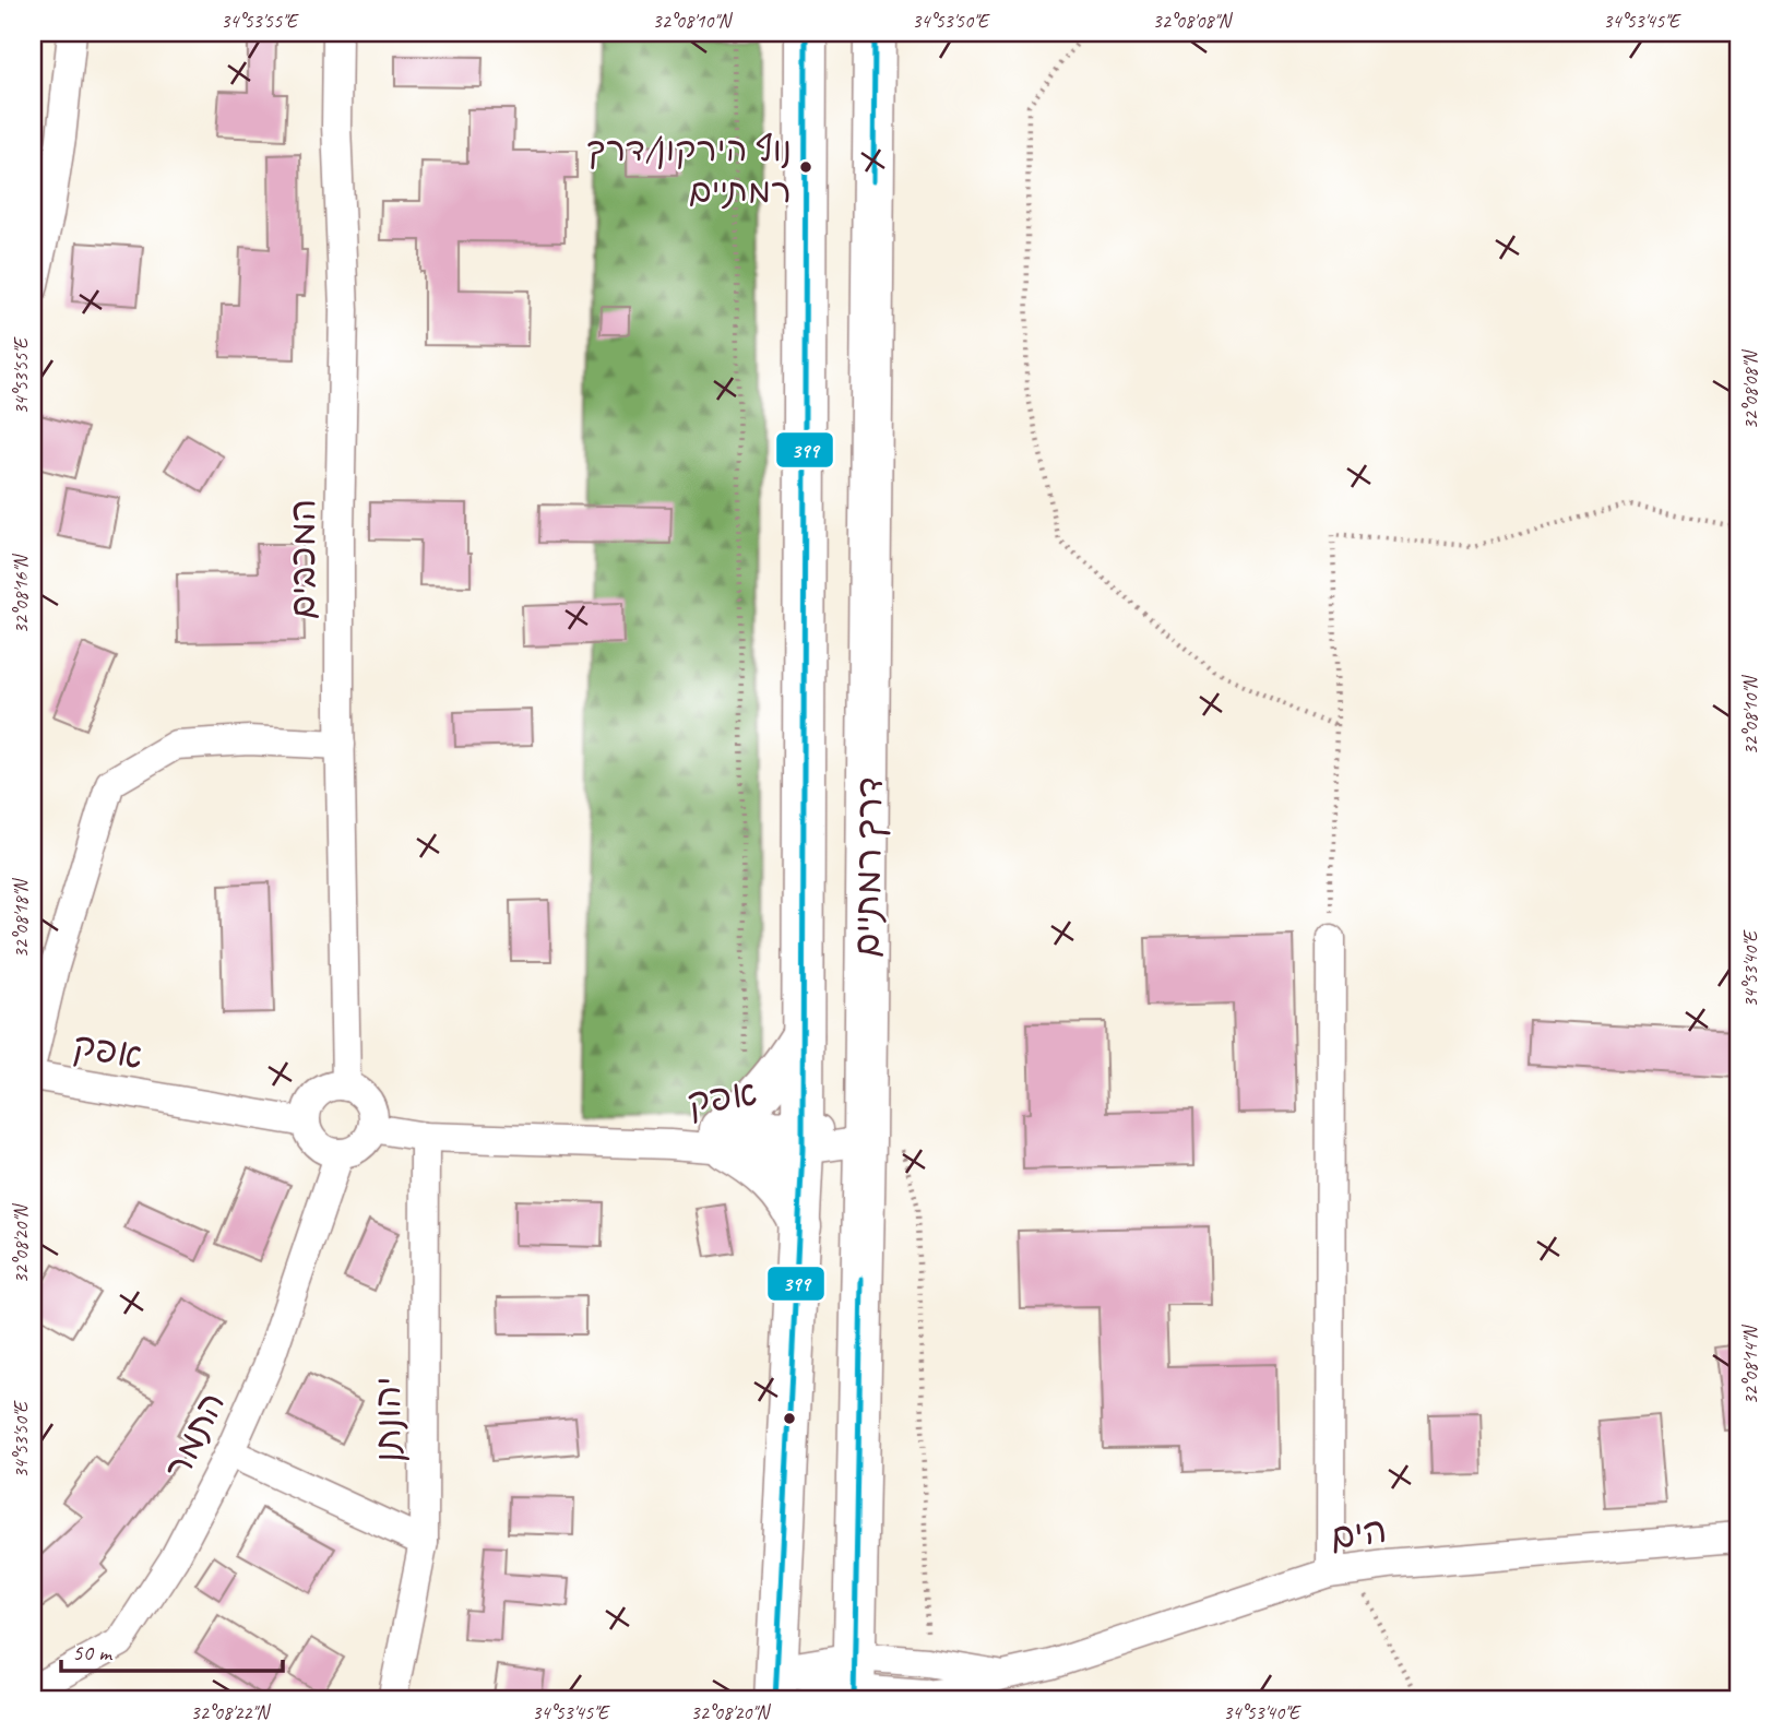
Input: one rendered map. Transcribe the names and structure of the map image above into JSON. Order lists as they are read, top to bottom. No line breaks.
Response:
{"streets":{"main road":["דרך רמתיים"],"street":["המכבים","אפק","יהונתן","התמר","הים"]},"crossings":[["המכבים","אפק"],["המכבים","התמר"],["דרך רמתיים","אפק"],["דרך רמתיים","הים"],["אפק","יהונתן"],["אפק","התמר"]],"places":["נוף הירקון/דרך רמתיים"],"lines":["transit line 399"],"scale_bar":"50 m","coordinates":["34°53'55\"E","32°08'10\"N","34°53'50\"E","32°08'08\"N","34°53'45\"E","32°08'16\"N","32°08'18\"N","34°53'40\"E","32°08'20\"N","32°08'14\"N","32°08'22\"N"]}
